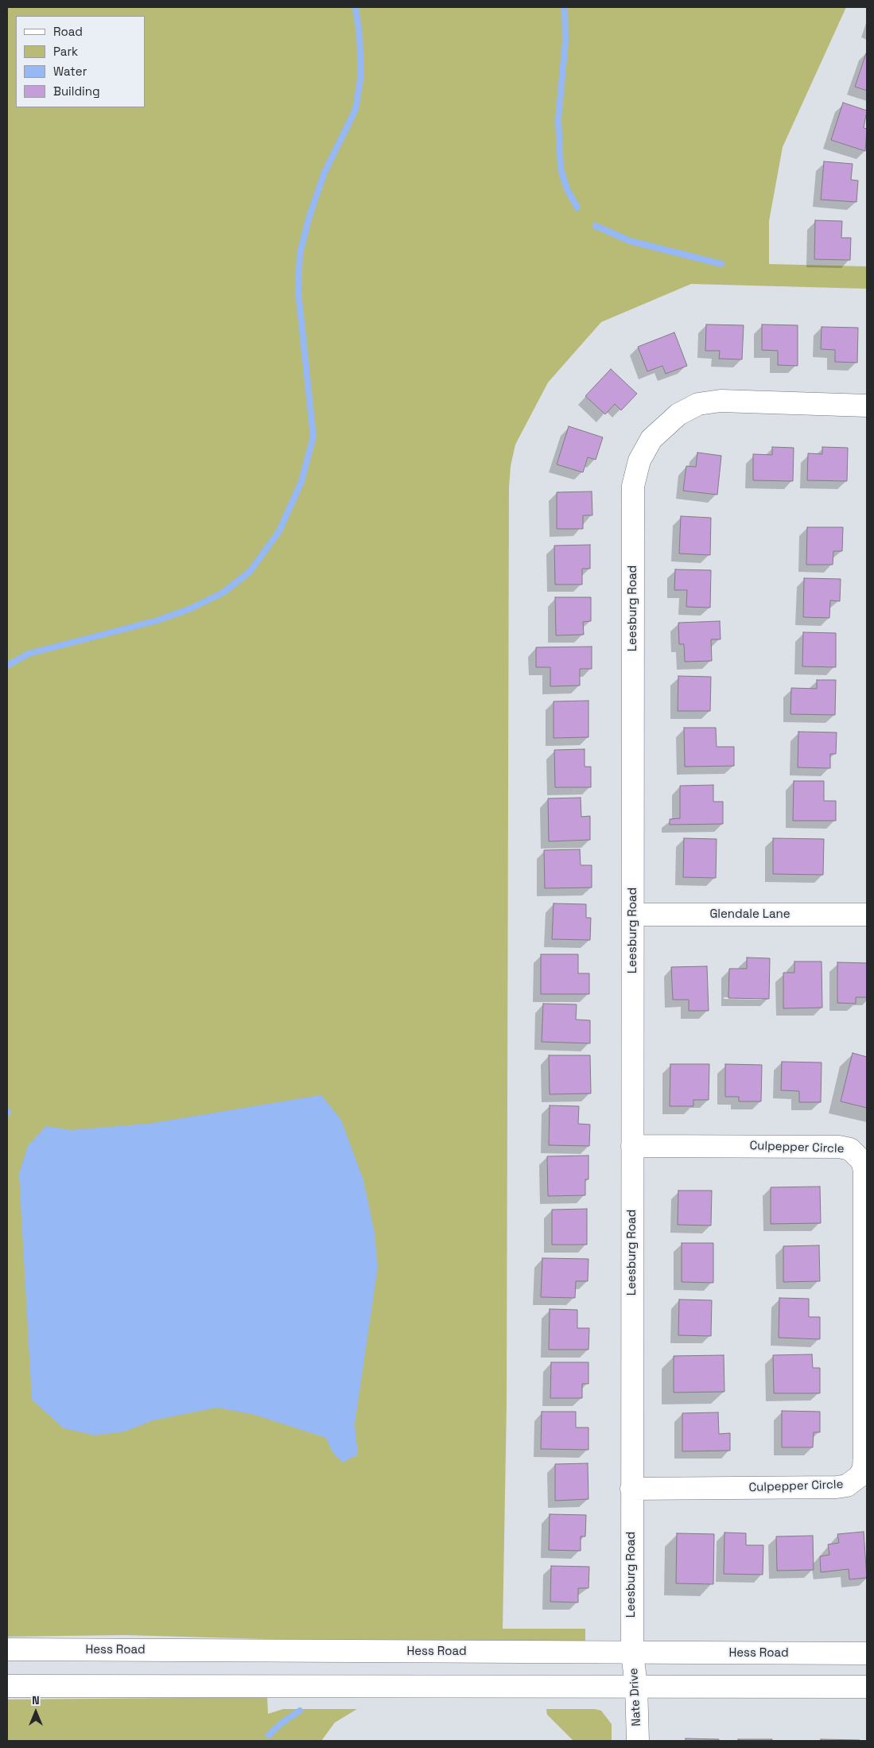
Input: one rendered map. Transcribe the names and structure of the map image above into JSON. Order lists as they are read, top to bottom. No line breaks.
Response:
{"streets":{"street":["Leesburg Road","Glendale Lane","Culpepper Circle","Hess Road","Nate Drive"]},"crossings":[["Leesburg Road","Glendale Lane"],["Leesburg Road","Culpepper Circle"],["Leesburg Road","Hess Road"],["Leesburg Road","Nate Drive"],["Hess Road","Nate Drive"]],"legend":["Road","Park","Water","Building"],"north":"top"}
